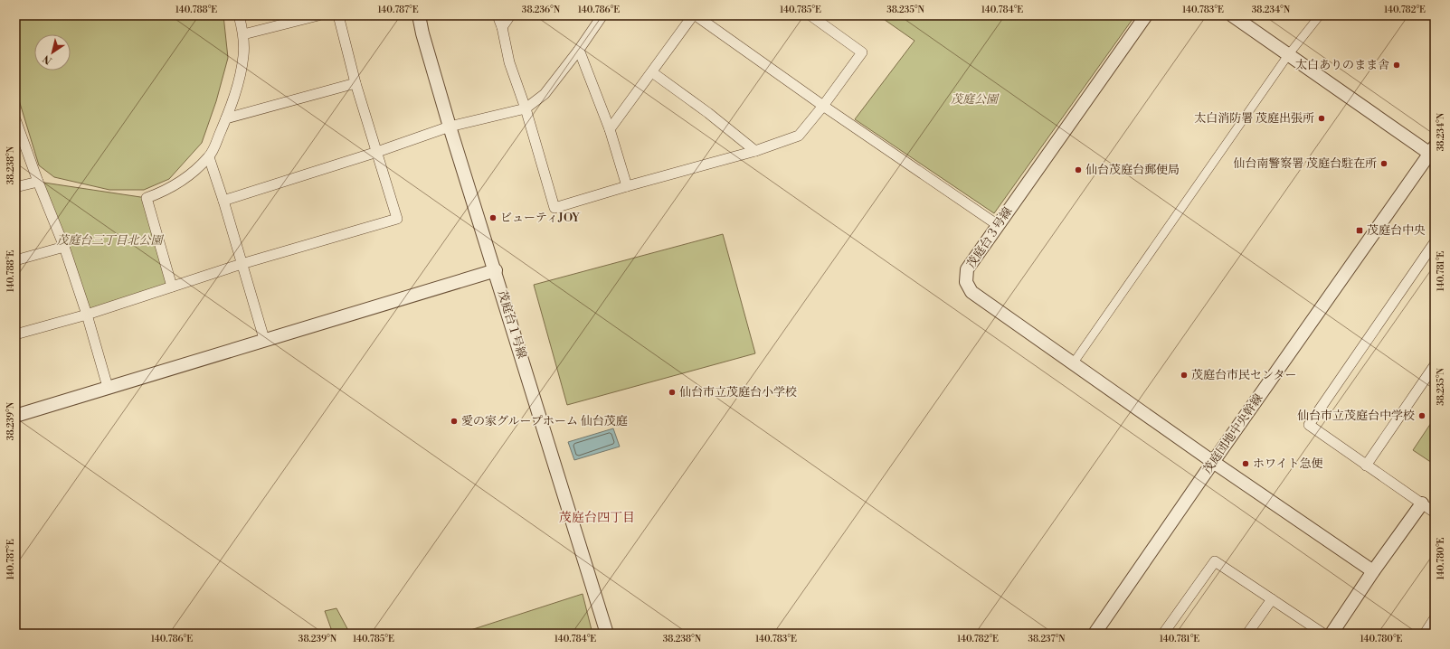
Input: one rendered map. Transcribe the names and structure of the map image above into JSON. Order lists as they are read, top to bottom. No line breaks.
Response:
{"streets":{"street":["茂庭台３号線","茂庭台１号線","茂庭団地中央幹線"]},"crossings":[["茂庭台３号線","茂庭団地中央幹線"]],"districts":["茂庭台四丁目"],"parks":["茂庭公園","茂庭台三丁目北公園"],"places":{"other":["太白ありのまま舎","太白消防署 茂庭出張所","仙台南警察署 茂庭台駐在所","仙台茂庭台郵便局","ビューティJOY","茂庭台市民センター","仙台市立茂庭台小学校","仙台市立茂庭台中学校","愛の家グループホーム 仙台茂庭","ホワイト急便"],"transit":["茂庭台中央"]},"north":"bottom left","coordinates":["140.788°E","140.787°E","38.236°N","140.786°E","140.785°E","38.235°N","140.784°E","140.783°E","38.234°N","140.782°E","38.238°N","140.781°E","38.239°N","140.780°E","38.237°N"]}
